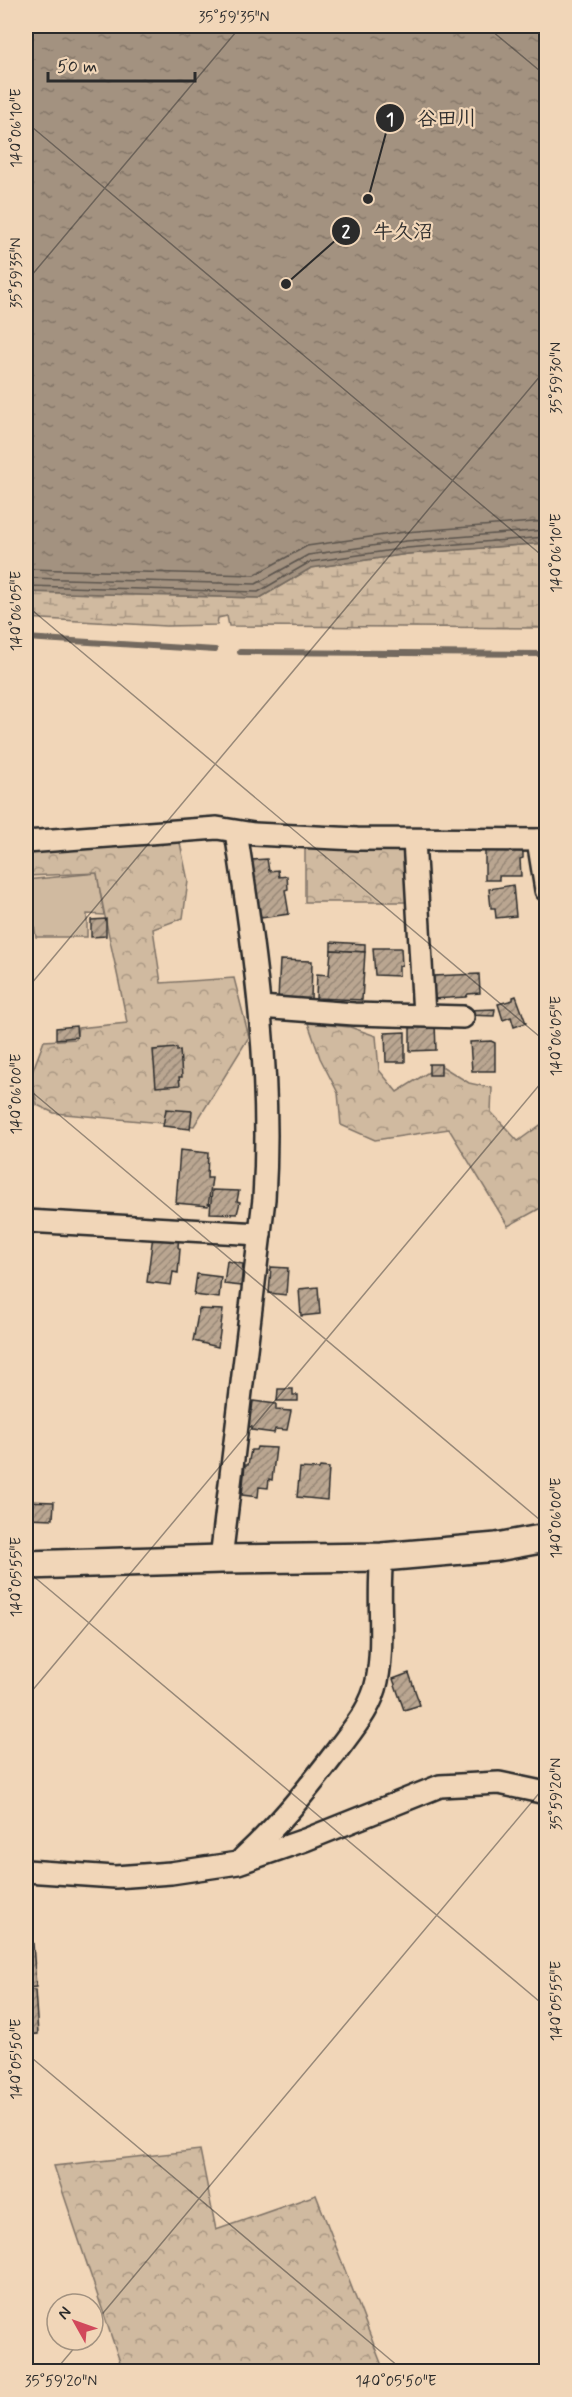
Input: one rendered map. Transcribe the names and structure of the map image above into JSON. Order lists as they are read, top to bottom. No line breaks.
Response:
{"places":["谷田川","牛久沼"],"scale_bar":"50 m","north":"top left","coordinates":["35°59'35\"N","140°06'10\"E","35°59'30\"N","140°06'05\"E","140°06'00\"E","140°05'55\"E","35°59'20\"N","140°05'50\"E"]}
